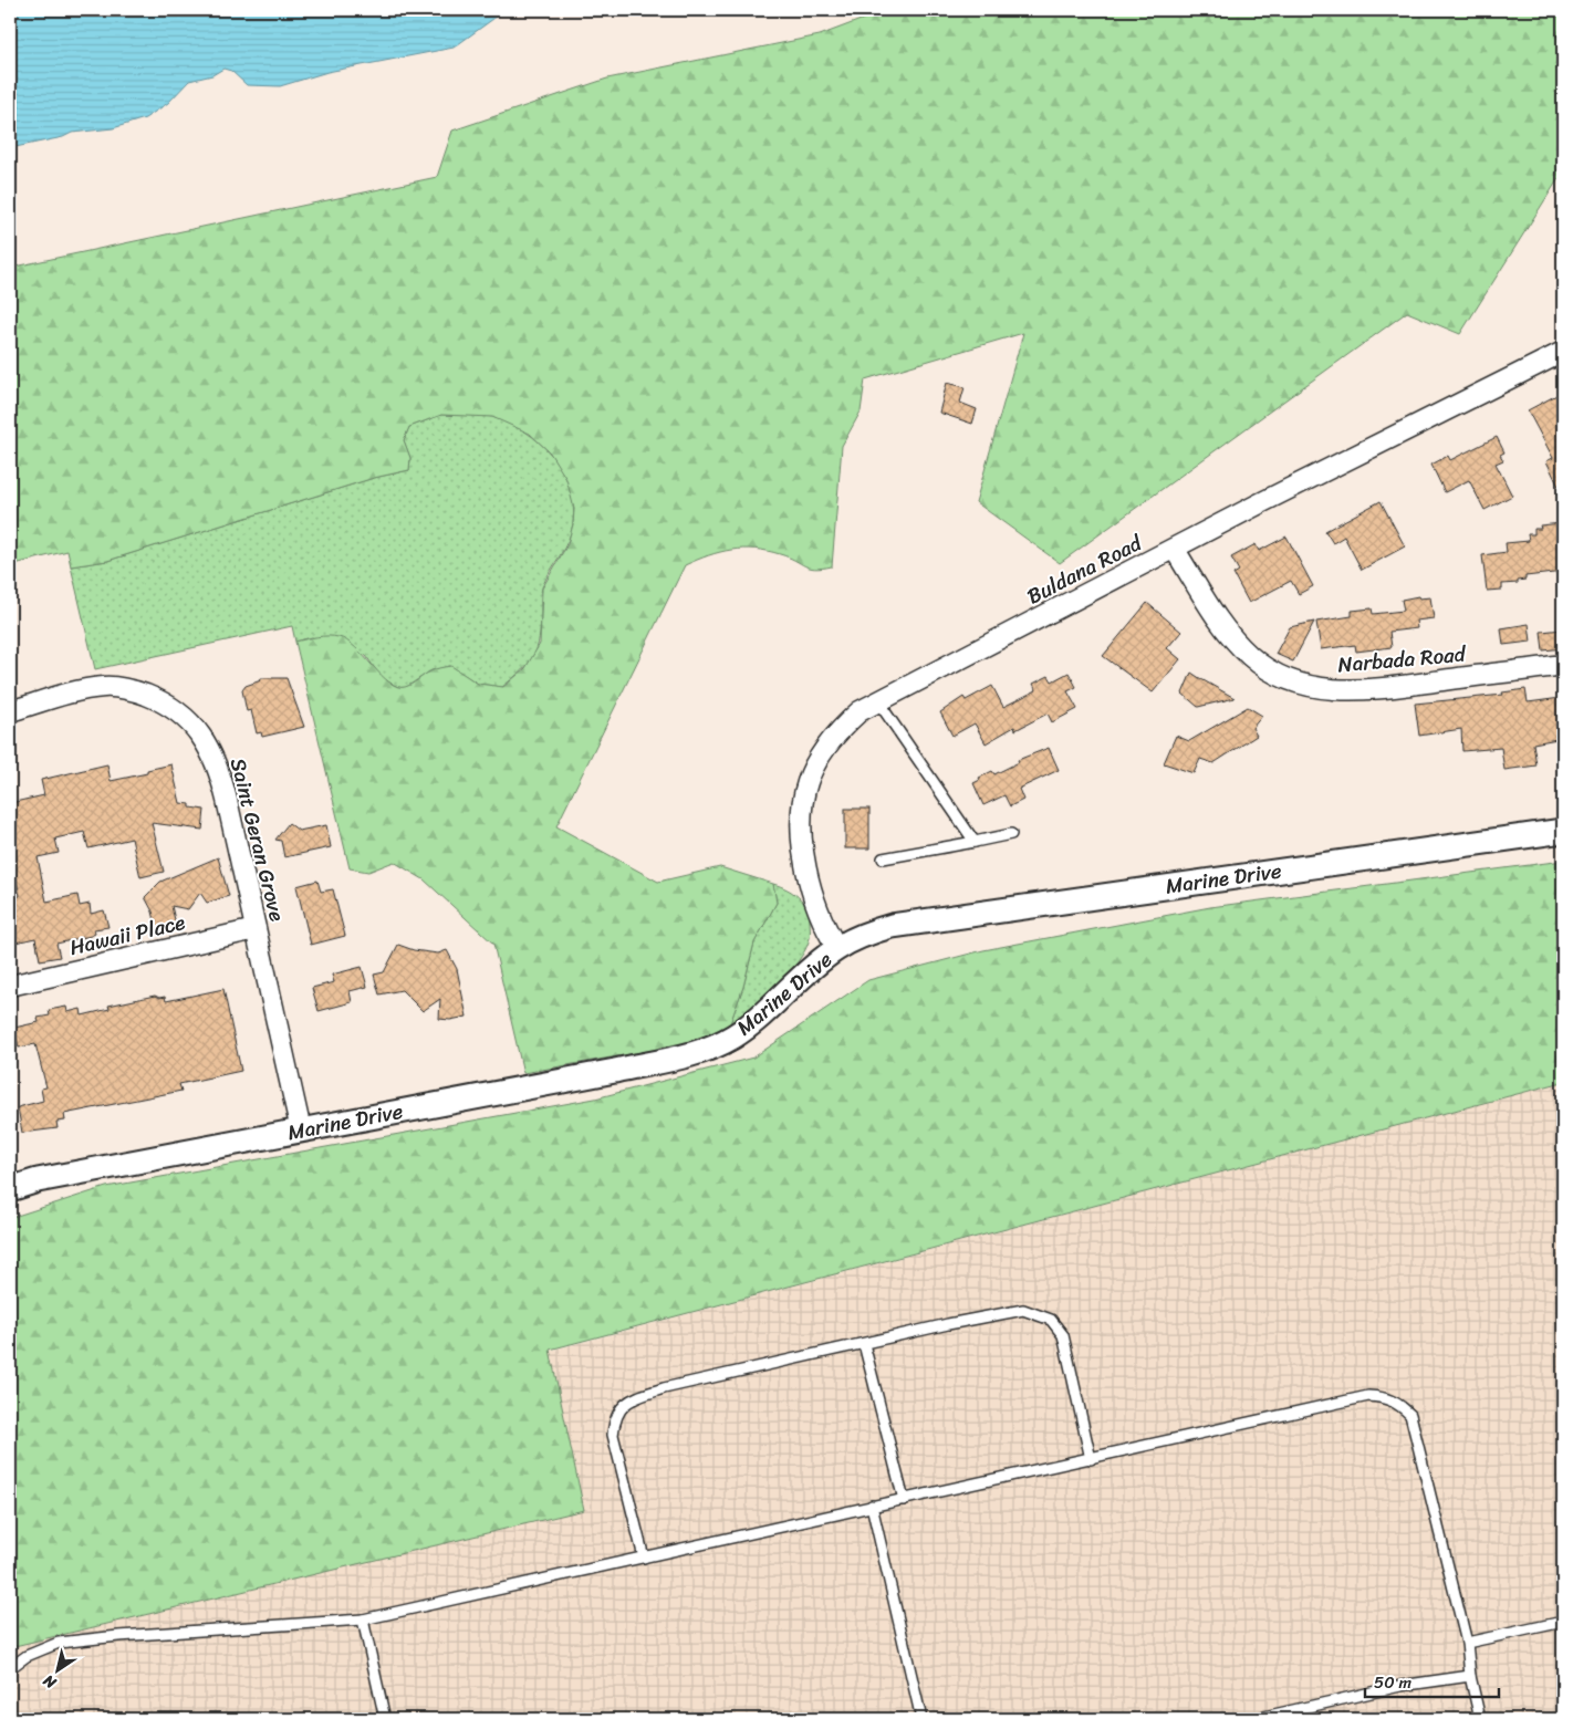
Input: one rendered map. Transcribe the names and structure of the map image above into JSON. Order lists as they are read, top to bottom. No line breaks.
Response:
{"streets":{"street":["Buldana Road","Narbada Road","Saint Geran Grove","Marine Drive","Hawaii Place"]},"crossings":[["Buldana Road","Narbada Road"],["Buldana Road","Marine Drive"],["Saint Geran Grove","Marine Drive"],["Saint Geran Grove","Hawaii Place"]],"scale_bar":"50 m","north":"bottom left"}
